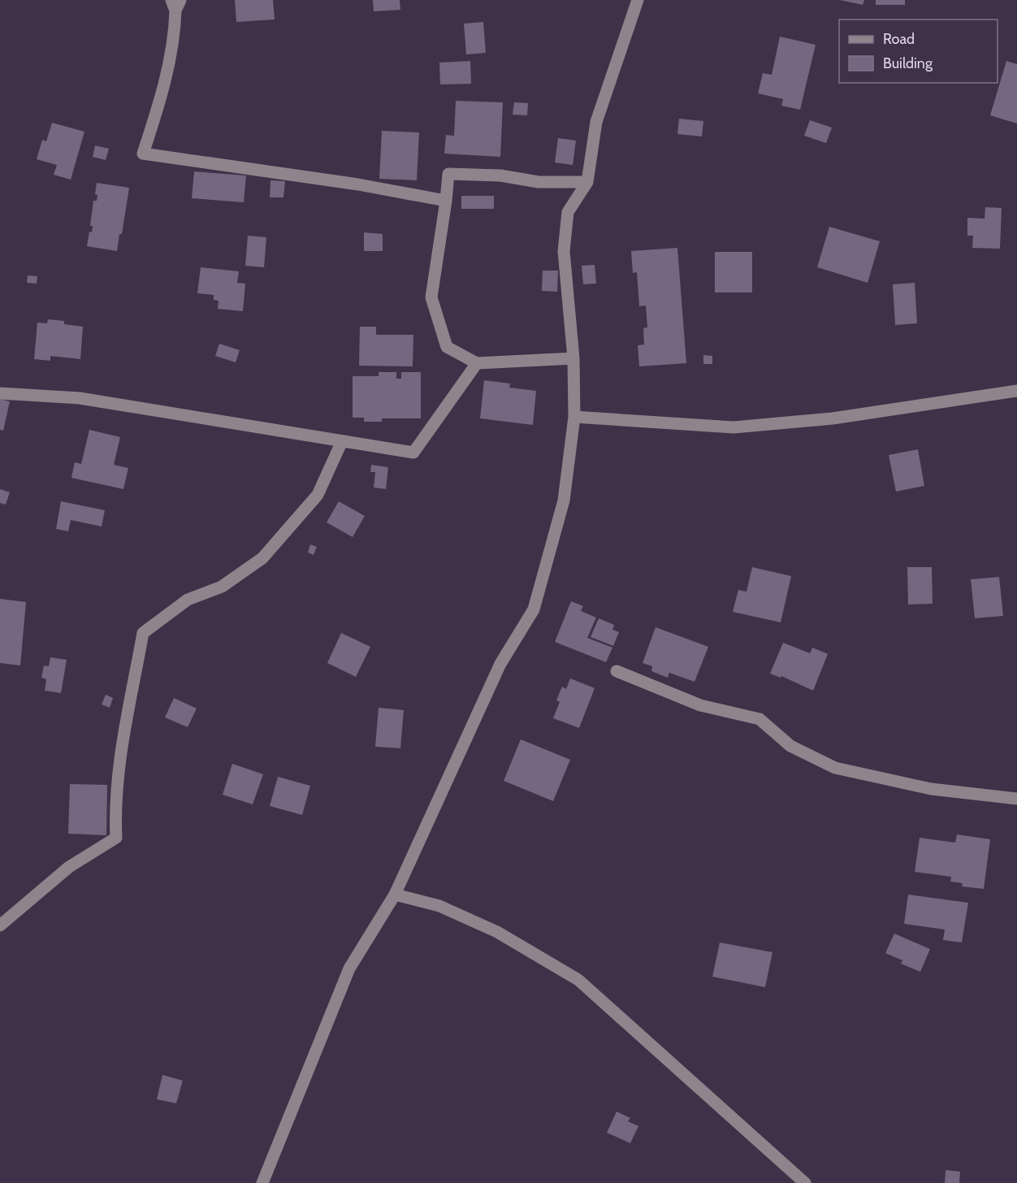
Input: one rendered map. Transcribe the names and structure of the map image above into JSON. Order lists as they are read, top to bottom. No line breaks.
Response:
{"legend":["Road","Building"]}
